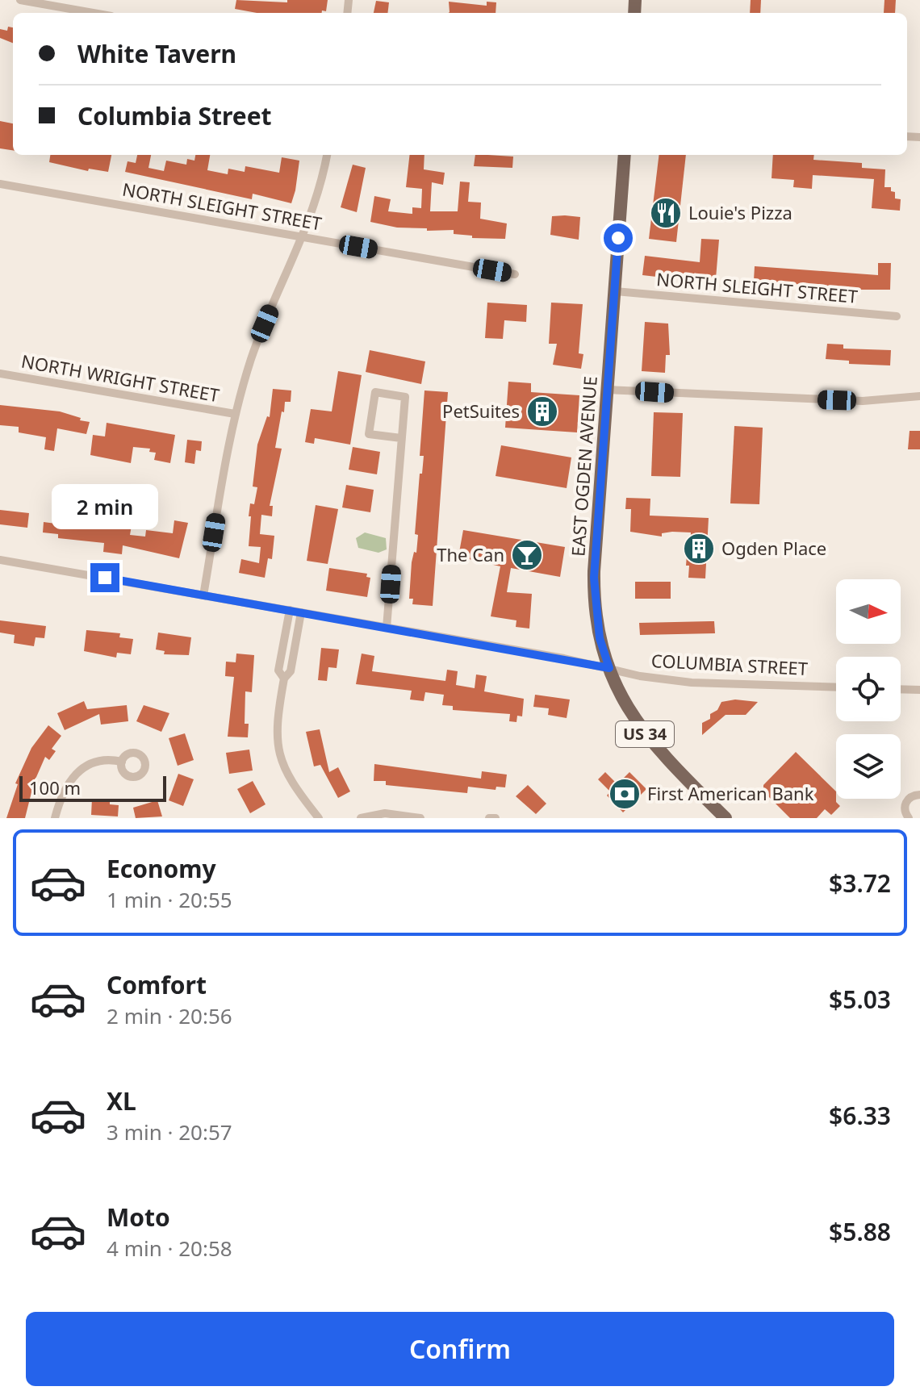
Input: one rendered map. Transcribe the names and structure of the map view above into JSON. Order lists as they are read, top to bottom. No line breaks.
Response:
{"streets":{"main road":["EAST OGDEN AVENUE","US 34"],"street":["NORTH SLEIGHT STREET","NORTH WRIGHT STREET","COLUMBIA STREET"]},"crossings":[["NORTH SLEIGHT STREET","EAST OGDEN AVENUE"],["EAST OGDEN AVENUE","COLUMBIA STREET"]],"places":{"restaurant":["Louie's Pizza"],"building":["PetSuites","Ogden Place"],"bar":["The Can"],"bank":["First American Bank"]},"scale_bar":"100 m","north":"right","page":{"banner":["White Tavern","Columbia Street"],"bubble":"2 min","scale":"100 m","list":[{"name":"Economy","note":"1 min · 20:55","value":"$3.72"},{"name":"Comfort","note":"2 min · 20:56","value":"$5.03"},{"name":"XL","note":"3 min · 20:57","value":"$6.33"},{"name":"Moto","note":"4 min · 20:58","value":"$5.88"}],"buttons":"Confirm"}}
